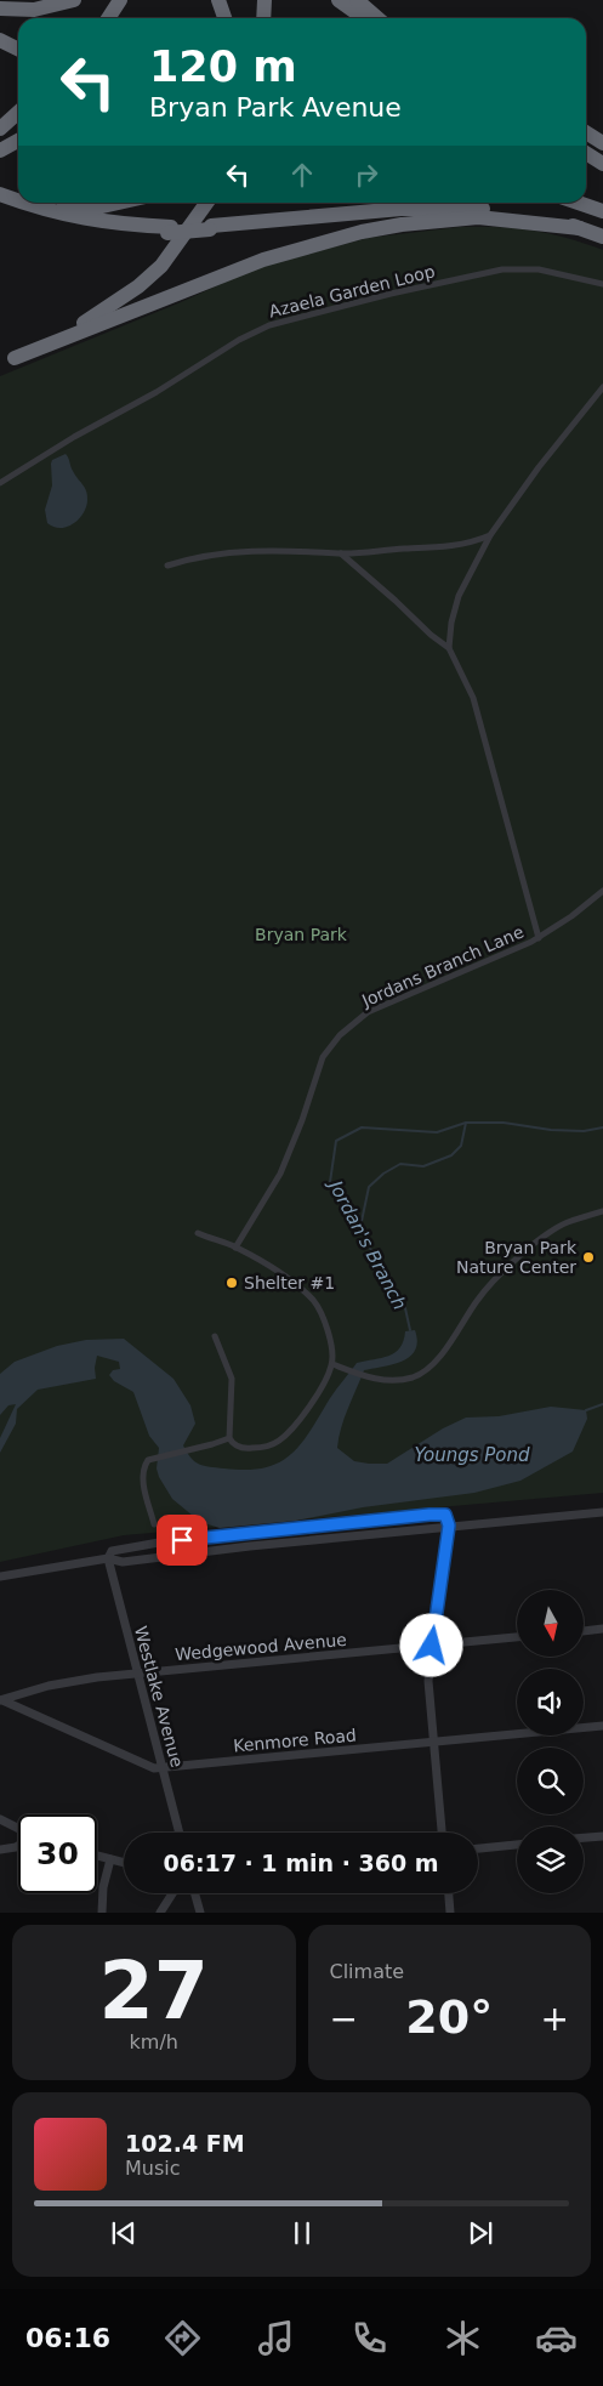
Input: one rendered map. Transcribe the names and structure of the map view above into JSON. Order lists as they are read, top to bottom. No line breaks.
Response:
{"streets":{"street":["Azaela Garden Loop","Jordans Branch Lane","Wedgewood Avenue","Westlake Avenue","Kenmore Road"]},"crossings":[["Wedgewood Avenue","Westlake Avenue"],["Wedgewood Avenue","Kenmore Road"],["Westlake Avenue","Kenmore Road"]],"water":["Jordan's Branch","Youngs Pond"],"parks":["Bryan Park"],"places":["Bryan Park Nature Center","Shelter #1"],"north":"bottom","page":{"turn":["120 m","Bryan Park Avenue"],"limit":"30","trip":"06:17 · 1 min · 360 m","tile":[["27","km/h"],"Climate"],"heat":["−","20°","+"],"song":["102.4 FM","Music"],"tabs":"06:16"}}
